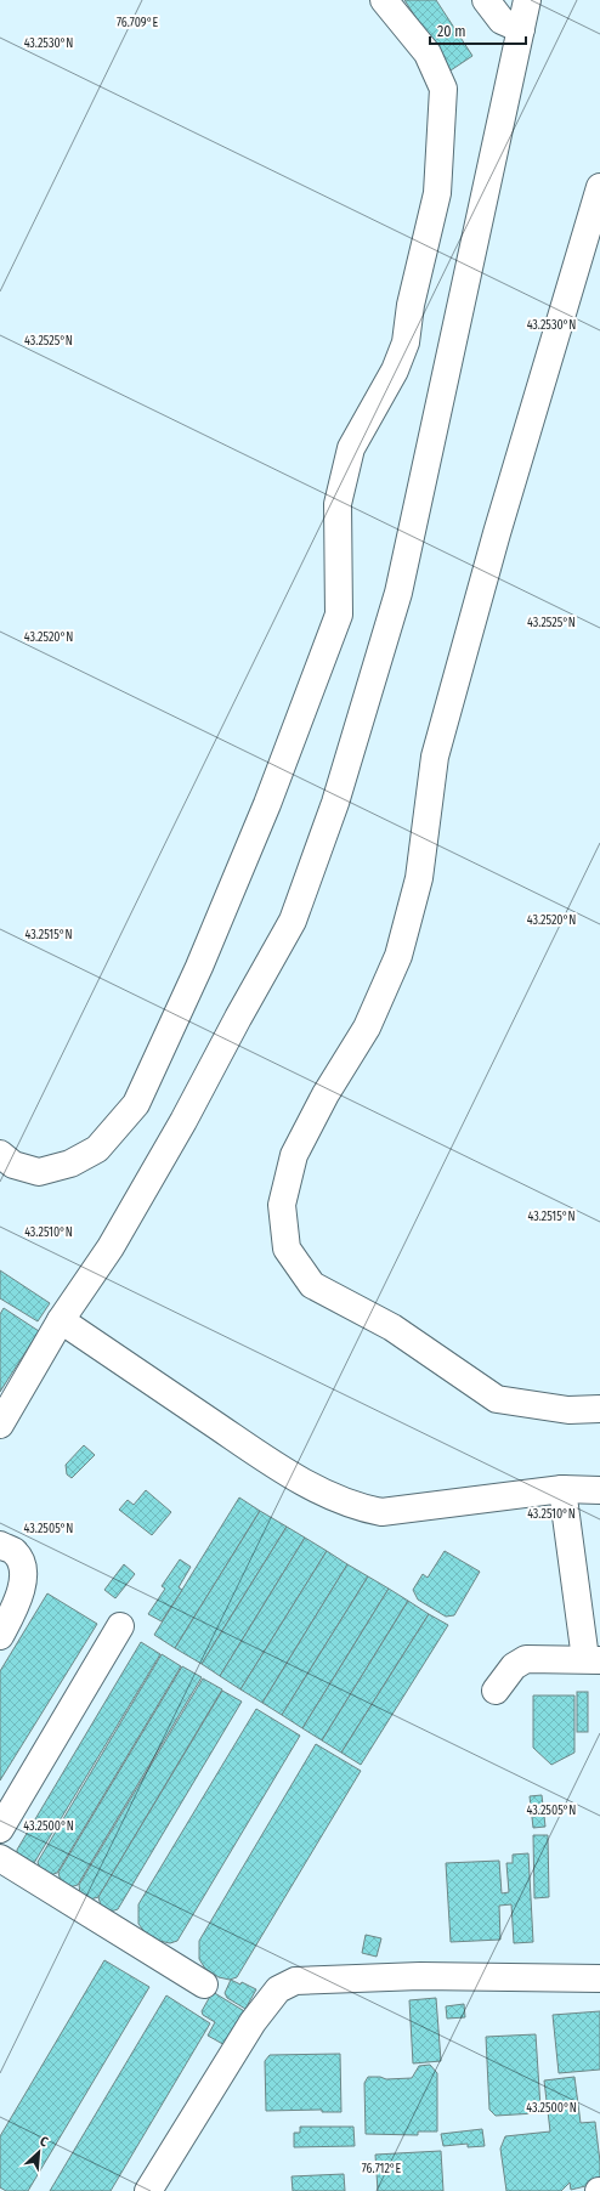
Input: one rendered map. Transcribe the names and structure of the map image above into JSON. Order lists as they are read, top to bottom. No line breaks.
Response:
{"scale_bar":"20 m","north":"top right","coordinates":["76.709°E","43.2530°N","43.2525°N","43.2520°N","43.2515°N","43.2510°N","43.2505°N","43.2500°N","76.712°E"]}
